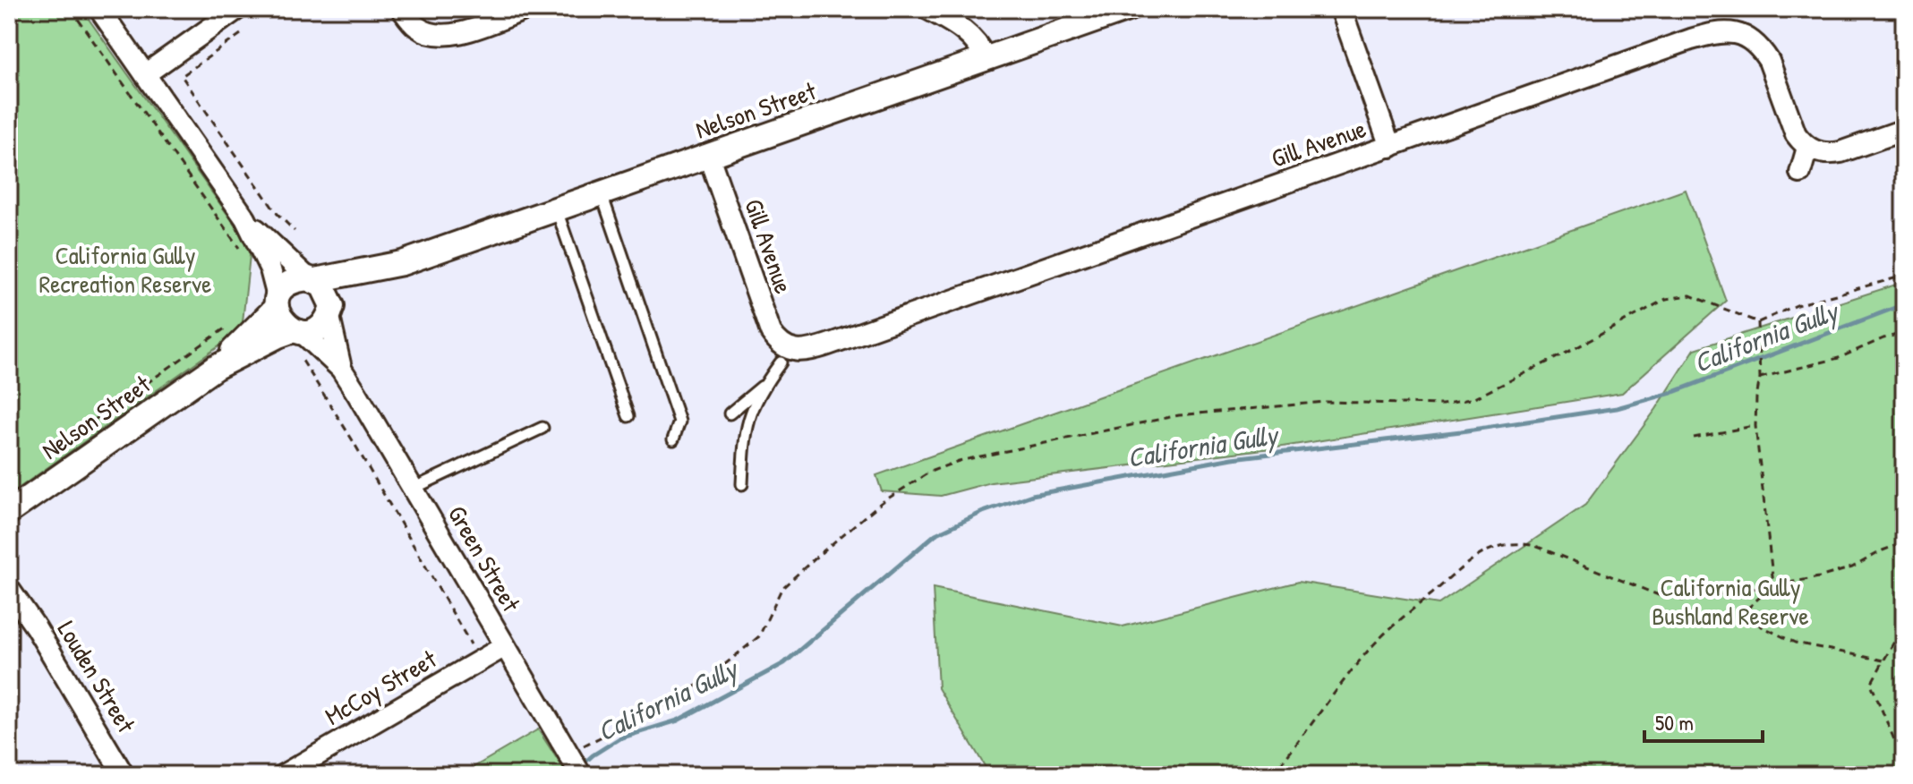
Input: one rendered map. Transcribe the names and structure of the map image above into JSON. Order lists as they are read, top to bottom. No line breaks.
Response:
{"streets":{"street":["Nelson Street","Gill Avenue","Green Street","Louden Street","McCoy Street"]},"crossings":[["Nelson Street","Gill Avenue"],["Nelson Street","Green Street"],["Green Street","McCoy Street"]],"water":["California Gully"],"parks":["California Gully Recreation Reserve","California Gully Bushland Reserve"],"scale_bar":"50 m"}
